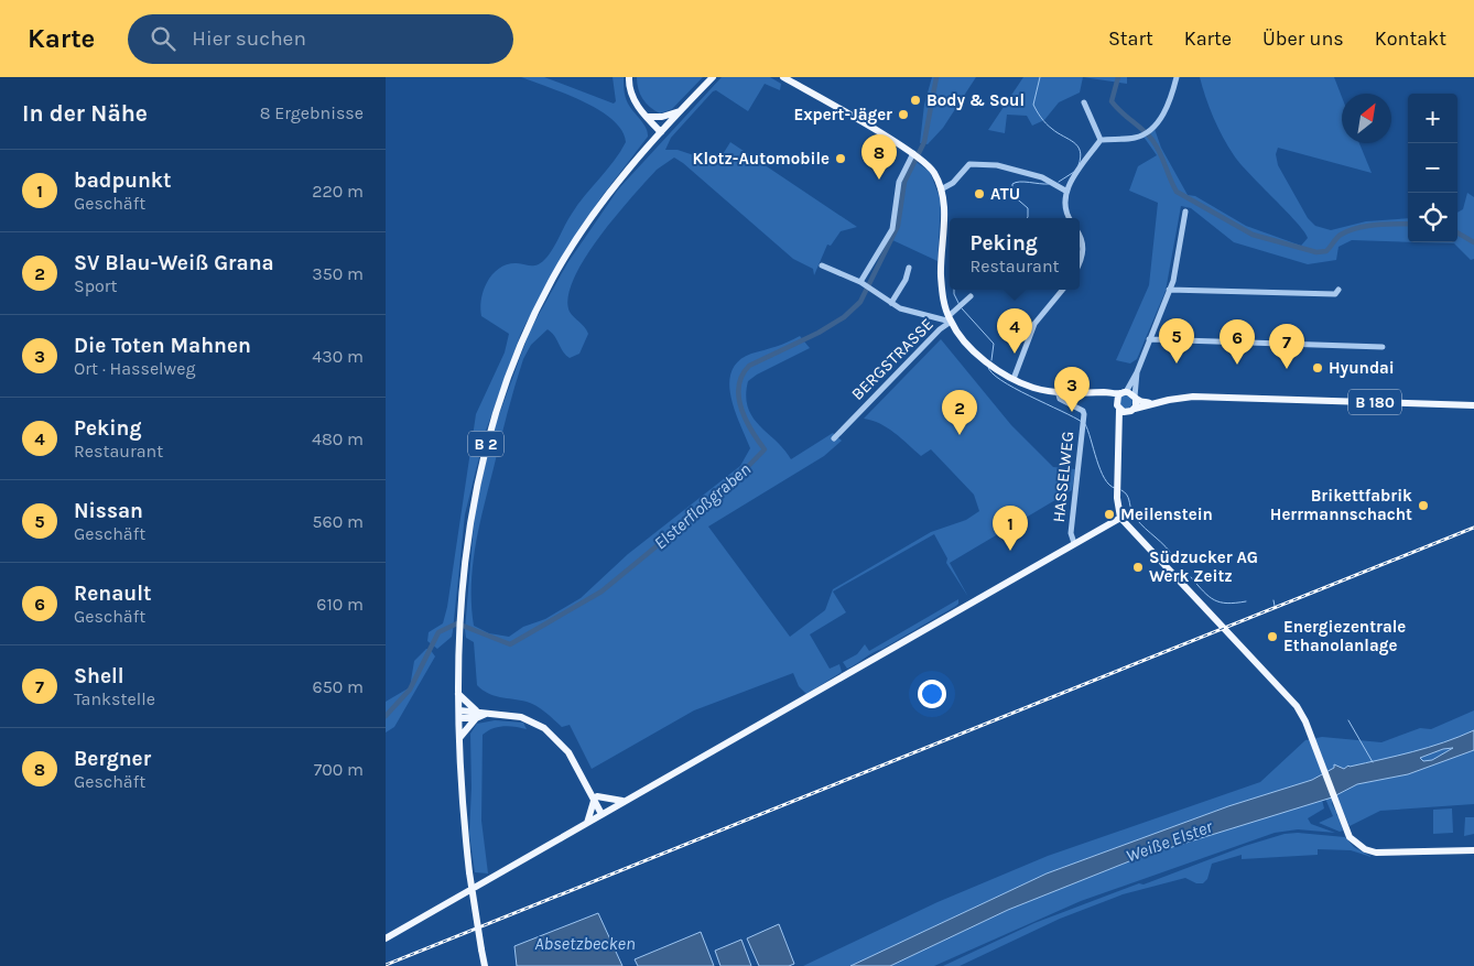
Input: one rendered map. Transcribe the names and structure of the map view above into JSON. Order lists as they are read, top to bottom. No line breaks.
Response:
{"streets":{"main road":["B 180","B 2","HASSELWEG"],"street":["BERGSTRASSE"]},"water":["Elsterfloßgraben","Weiße Elster","Absetzbecken"],"places":["Body & Soul","Expert-Jäger","Klotz-Automobile","ATU","Hyundai","Brikettfabrik Herrmannschacht","Meilenstein","Südzucker AG Werk Zeitz","Energiezentrale Ethanolanlage"],"north":"top right","page":{"header":"Karte","search":"Hier suchen","nav":["Start","Karte","Über uns","Kontakt"],"heading":["In der Nähe","8 Ergebnisse"],"map_buttons":["+","−"],"pins":["8","4","5","6","7","3","2","1"],"list":[{"mark":"1","name":"badpunkt","note":"Geschäft","value":"220 m"},{"mark":"2","name":"SV Blau-Weiß Grana","note":"Sport","value":"350 m"},{"mark":"3","name":"Die Toten Mahnen","note":"Ort · Hasselweg","value":"430 m"},{"mark":"4","name":"Peking","note":"Restaurant","value":"480 m"},{"mark":"5","name":"Nissan","note":"Geschäft","value":"560 m"},{"mark":"6","name":"Renault","note":"Geschäft","value":"610 m"},{"mark":"7","name":"Shell","note":"Tankstelle","value":"650 m"},{"mark":"8","name":"Bergner","note":"Geschäft","value":"700 m"}],"popup":["Peking","Restaurant"]}}
